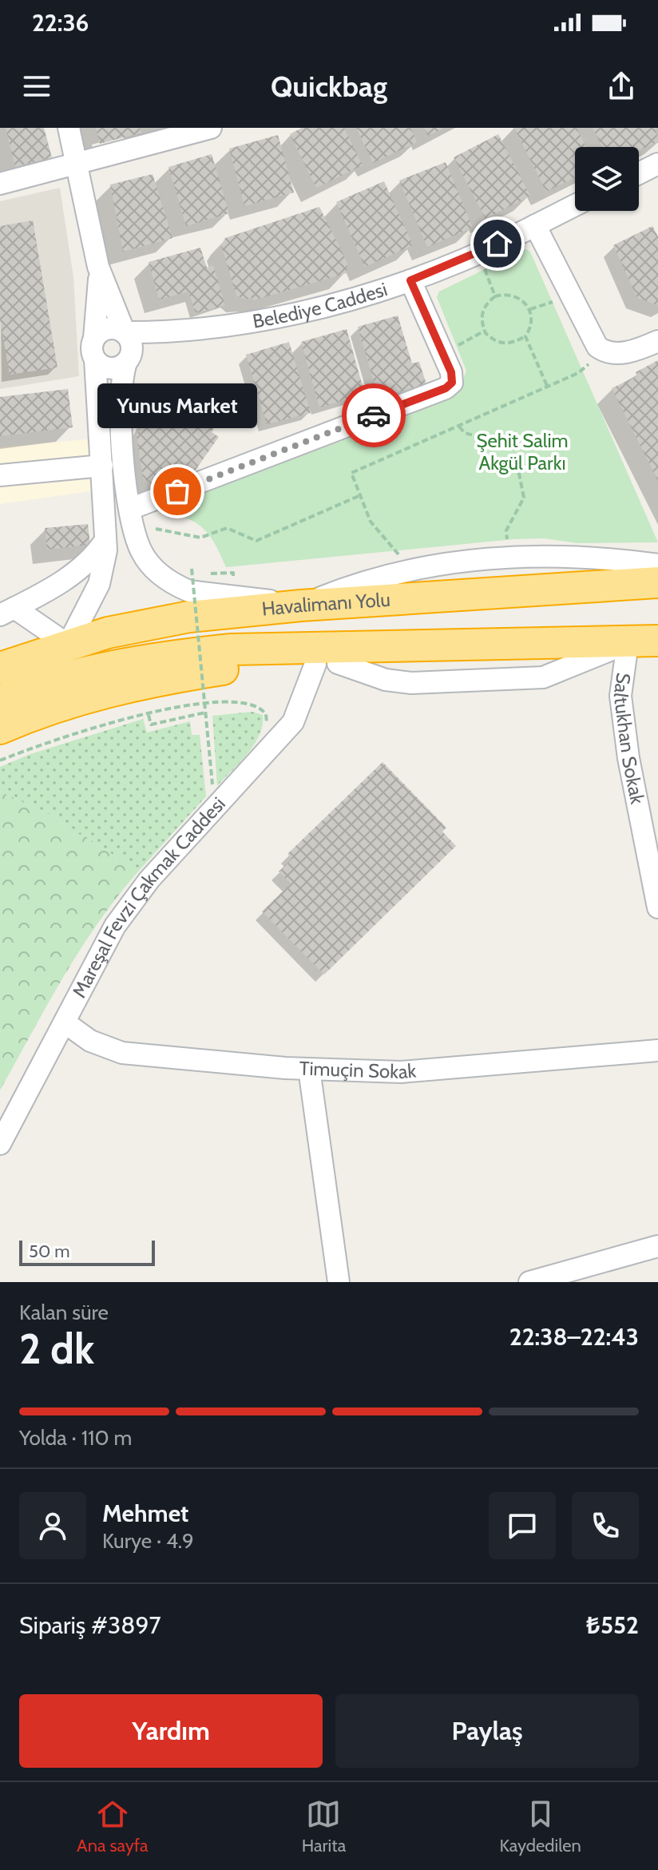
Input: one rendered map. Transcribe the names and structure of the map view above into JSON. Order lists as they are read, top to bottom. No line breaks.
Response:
{"streets":{"highway":["Havalimanı Yolu"],"street":["Belediye Caddesi","Saltukhan Sokak","Mareşal Fevzi Çakmak Caddesi","Timuçin Sokak"]},"crossings":[["Mareşal Fevzi Çakmak Caddesi","Timuçin Sokak"]],"parks":["Şehit Salim Akgül Parkı"],"places":["Yunus Market"],"scale_bar":"50 m","page":{"status":"22:36","header":"Quickbag","bubble":"Yunus Market","scale":"50 m","heading":["2 dk","Kalan süre","22:38–22:43"],"panel":["Mehmet","Kurye · 4.9","Sipariş #3897","₺552"],"bar":"Yolda · 110 m","buttons":["Yardım","Paylaş"],"tabs":["Ana sayfa","Harita","Kaydedilen"]}}
